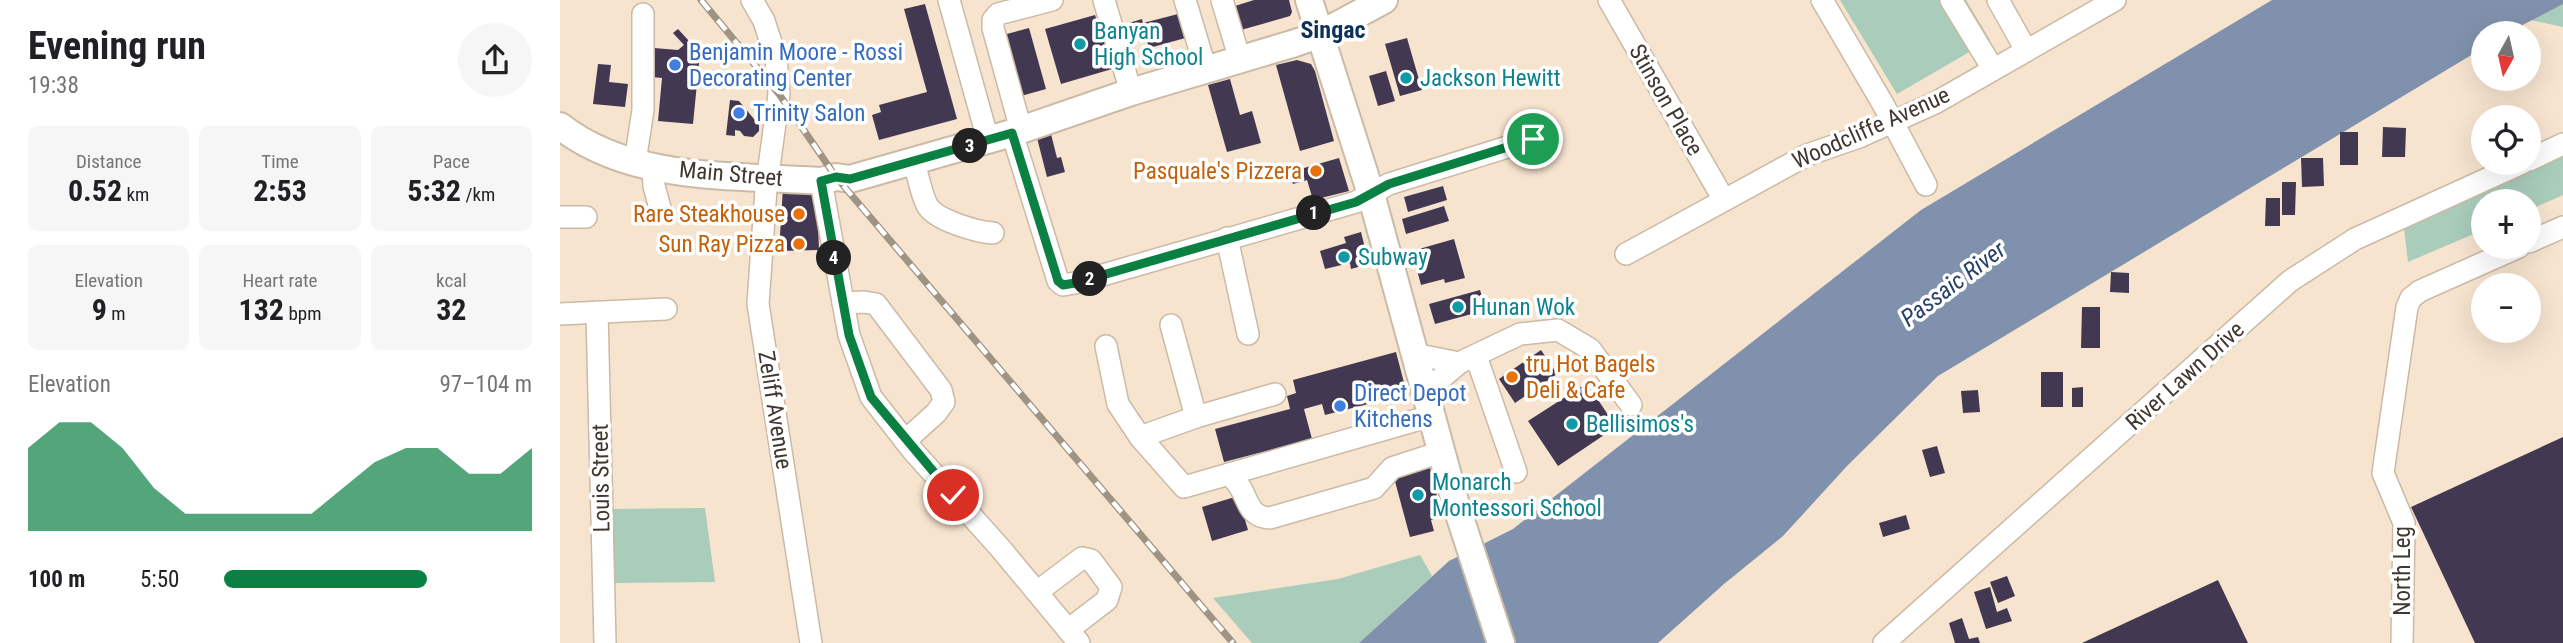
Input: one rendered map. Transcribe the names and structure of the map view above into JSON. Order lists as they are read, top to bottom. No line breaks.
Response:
{"streets":{"main road":["Main Street"],"street":["Stinson Place","Woodcliffe Avenue","River Lawn Drive","Zeliff Avenue","Louis Street","North Leg"]},"crossings":[["Stinson Place","Woodcliffe Avenue"],["Main Street","Zeliff Avenue"]],"districts":["Singac"],"water":["Passaic River"],"places":["Banyan High School","Benjamin Moore - Rossi Decorating Center","Jackson Hewitt","Trinity Salon","Pasquale's Pizzera","Rare Steakhouse","Sun Ray Pizza","Subway","Hunan Wok","tru Hot Bagels Deli & Cafe","Direct Depot Kitchens","Bellisimos's","Monarch Montessori School"],"north":"bottom","page":{"heading":["Evening run","19:38"],"map_buttons":["+","−"],"stats":[["Distance","0.52 km"],["Time","2:53"],["Pace","5:32 /km"],["Elevation","9 m"],["Heart rate","132 bpm"],["kcal","32"]],"pins":["3","1","4","2"],"chart":["Elevation","97–104 m"],"list":[{"name":"100 m","note":"5:50"}]}}
